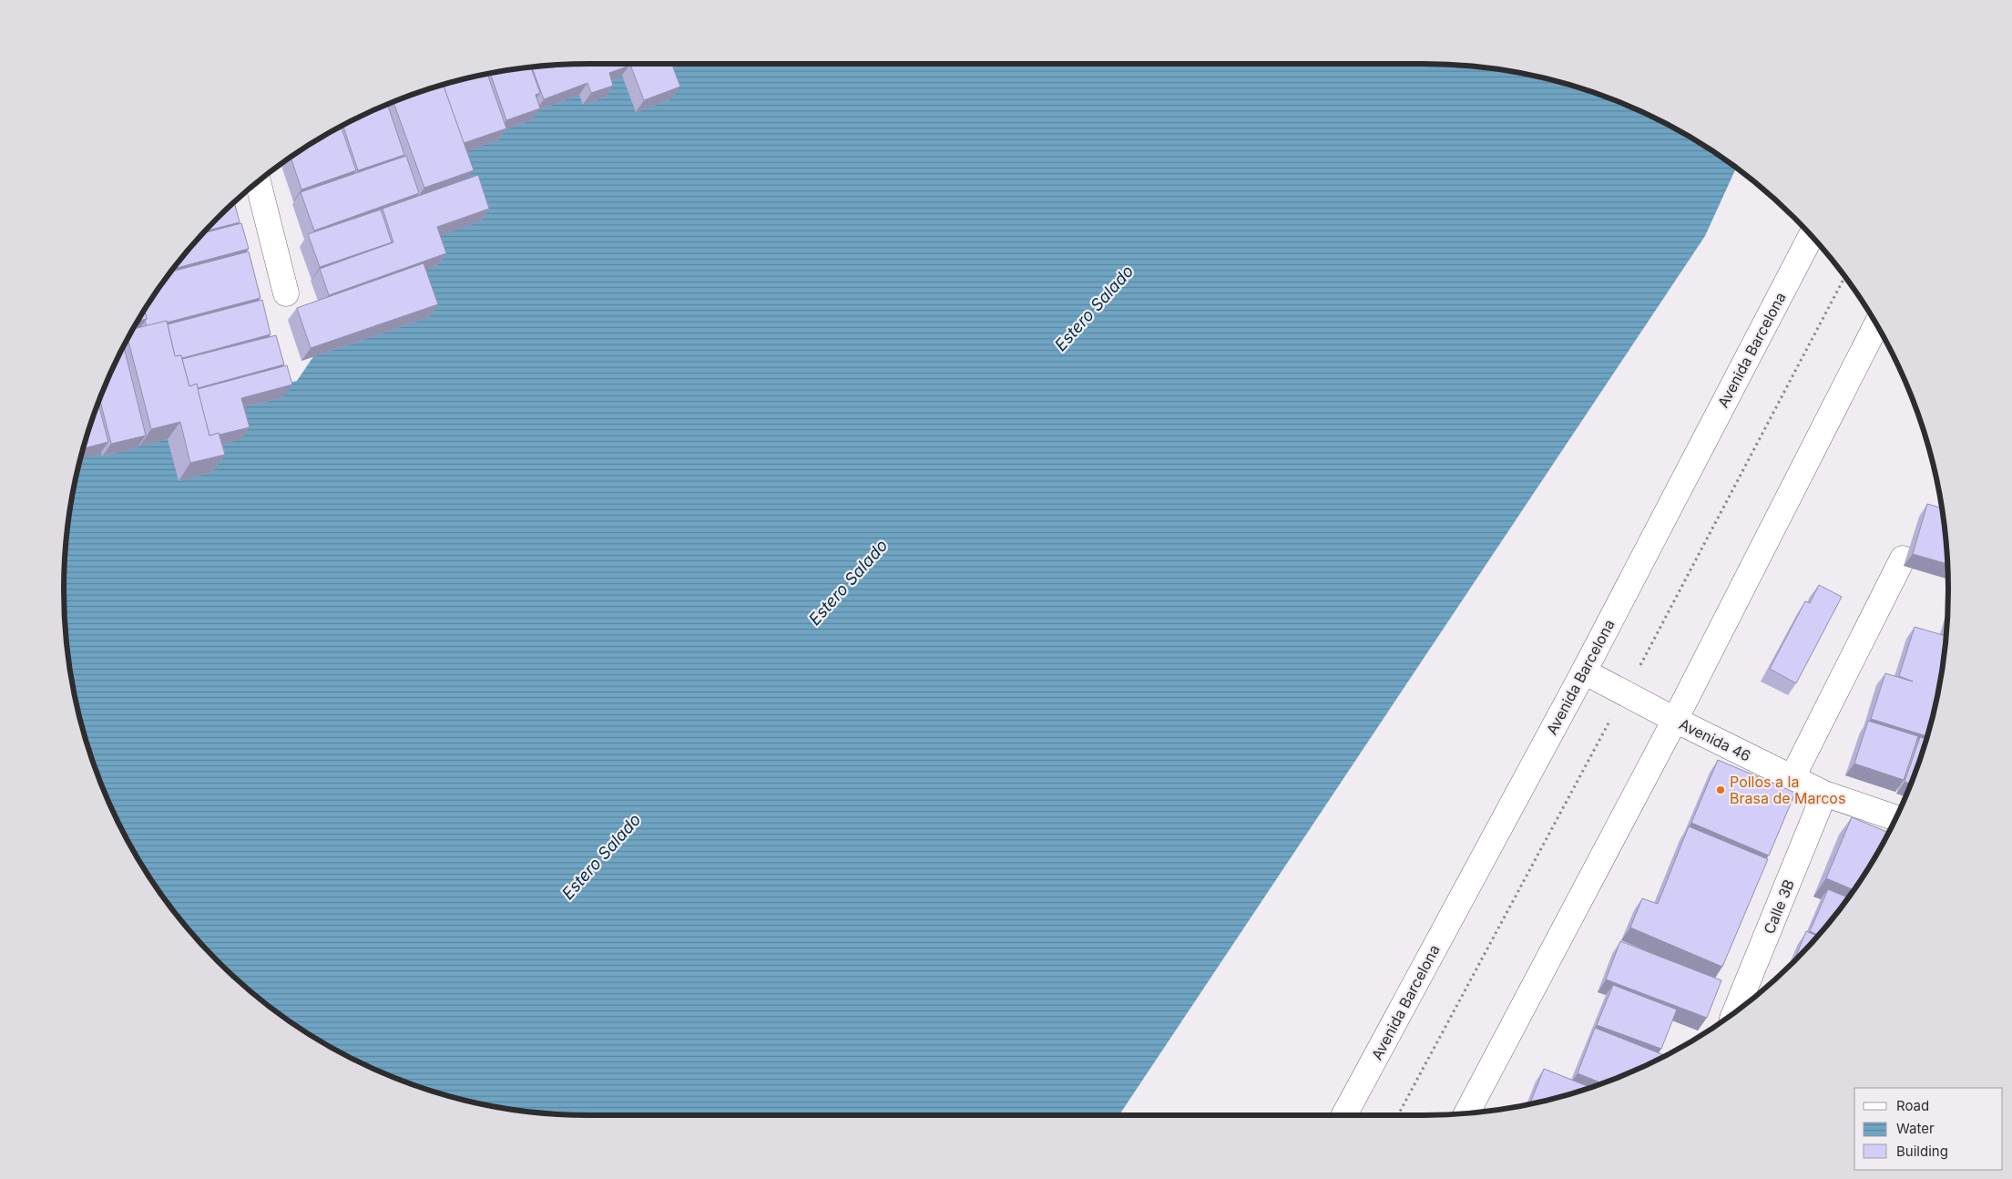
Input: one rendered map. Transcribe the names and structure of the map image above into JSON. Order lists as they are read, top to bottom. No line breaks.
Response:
{"streets":{"main road":["Avenida Barcelona","Avenida 46","Calle 3B"]},"crossings":[["Avenida Barcelona","Avenida 46"],["Avenida 46","Calle 3B"]],"water":["Estero Salado"],"places":["Pollos a la Brasa de Marcos"],"legend":["Road","Water","Building"]}
